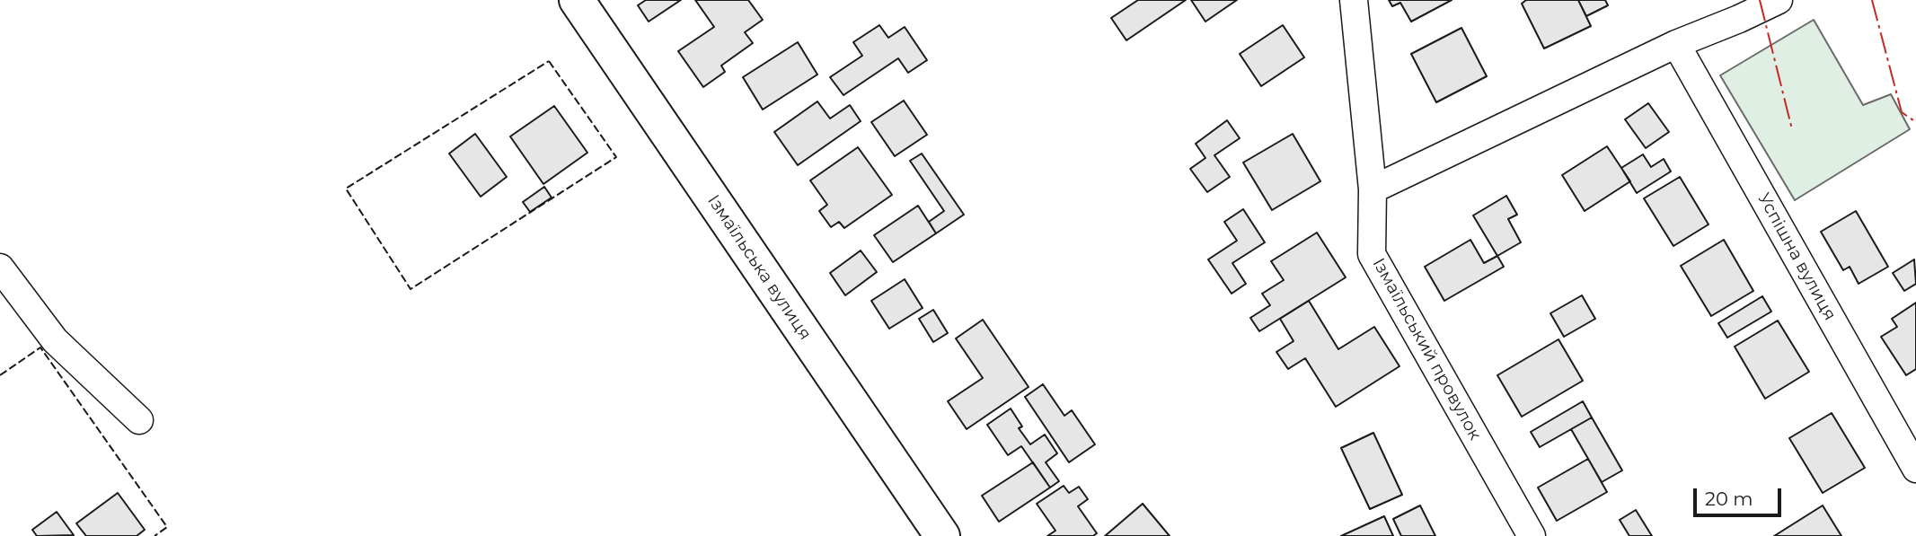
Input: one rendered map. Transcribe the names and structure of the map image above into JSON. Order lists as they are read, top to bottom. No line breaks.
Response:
{"streets":{"main road":["Ізмаїльська вулиця"],"street":["Успішна вулиця","Ізмаїльський провулок"]},"scale_bar":"20 m"}
